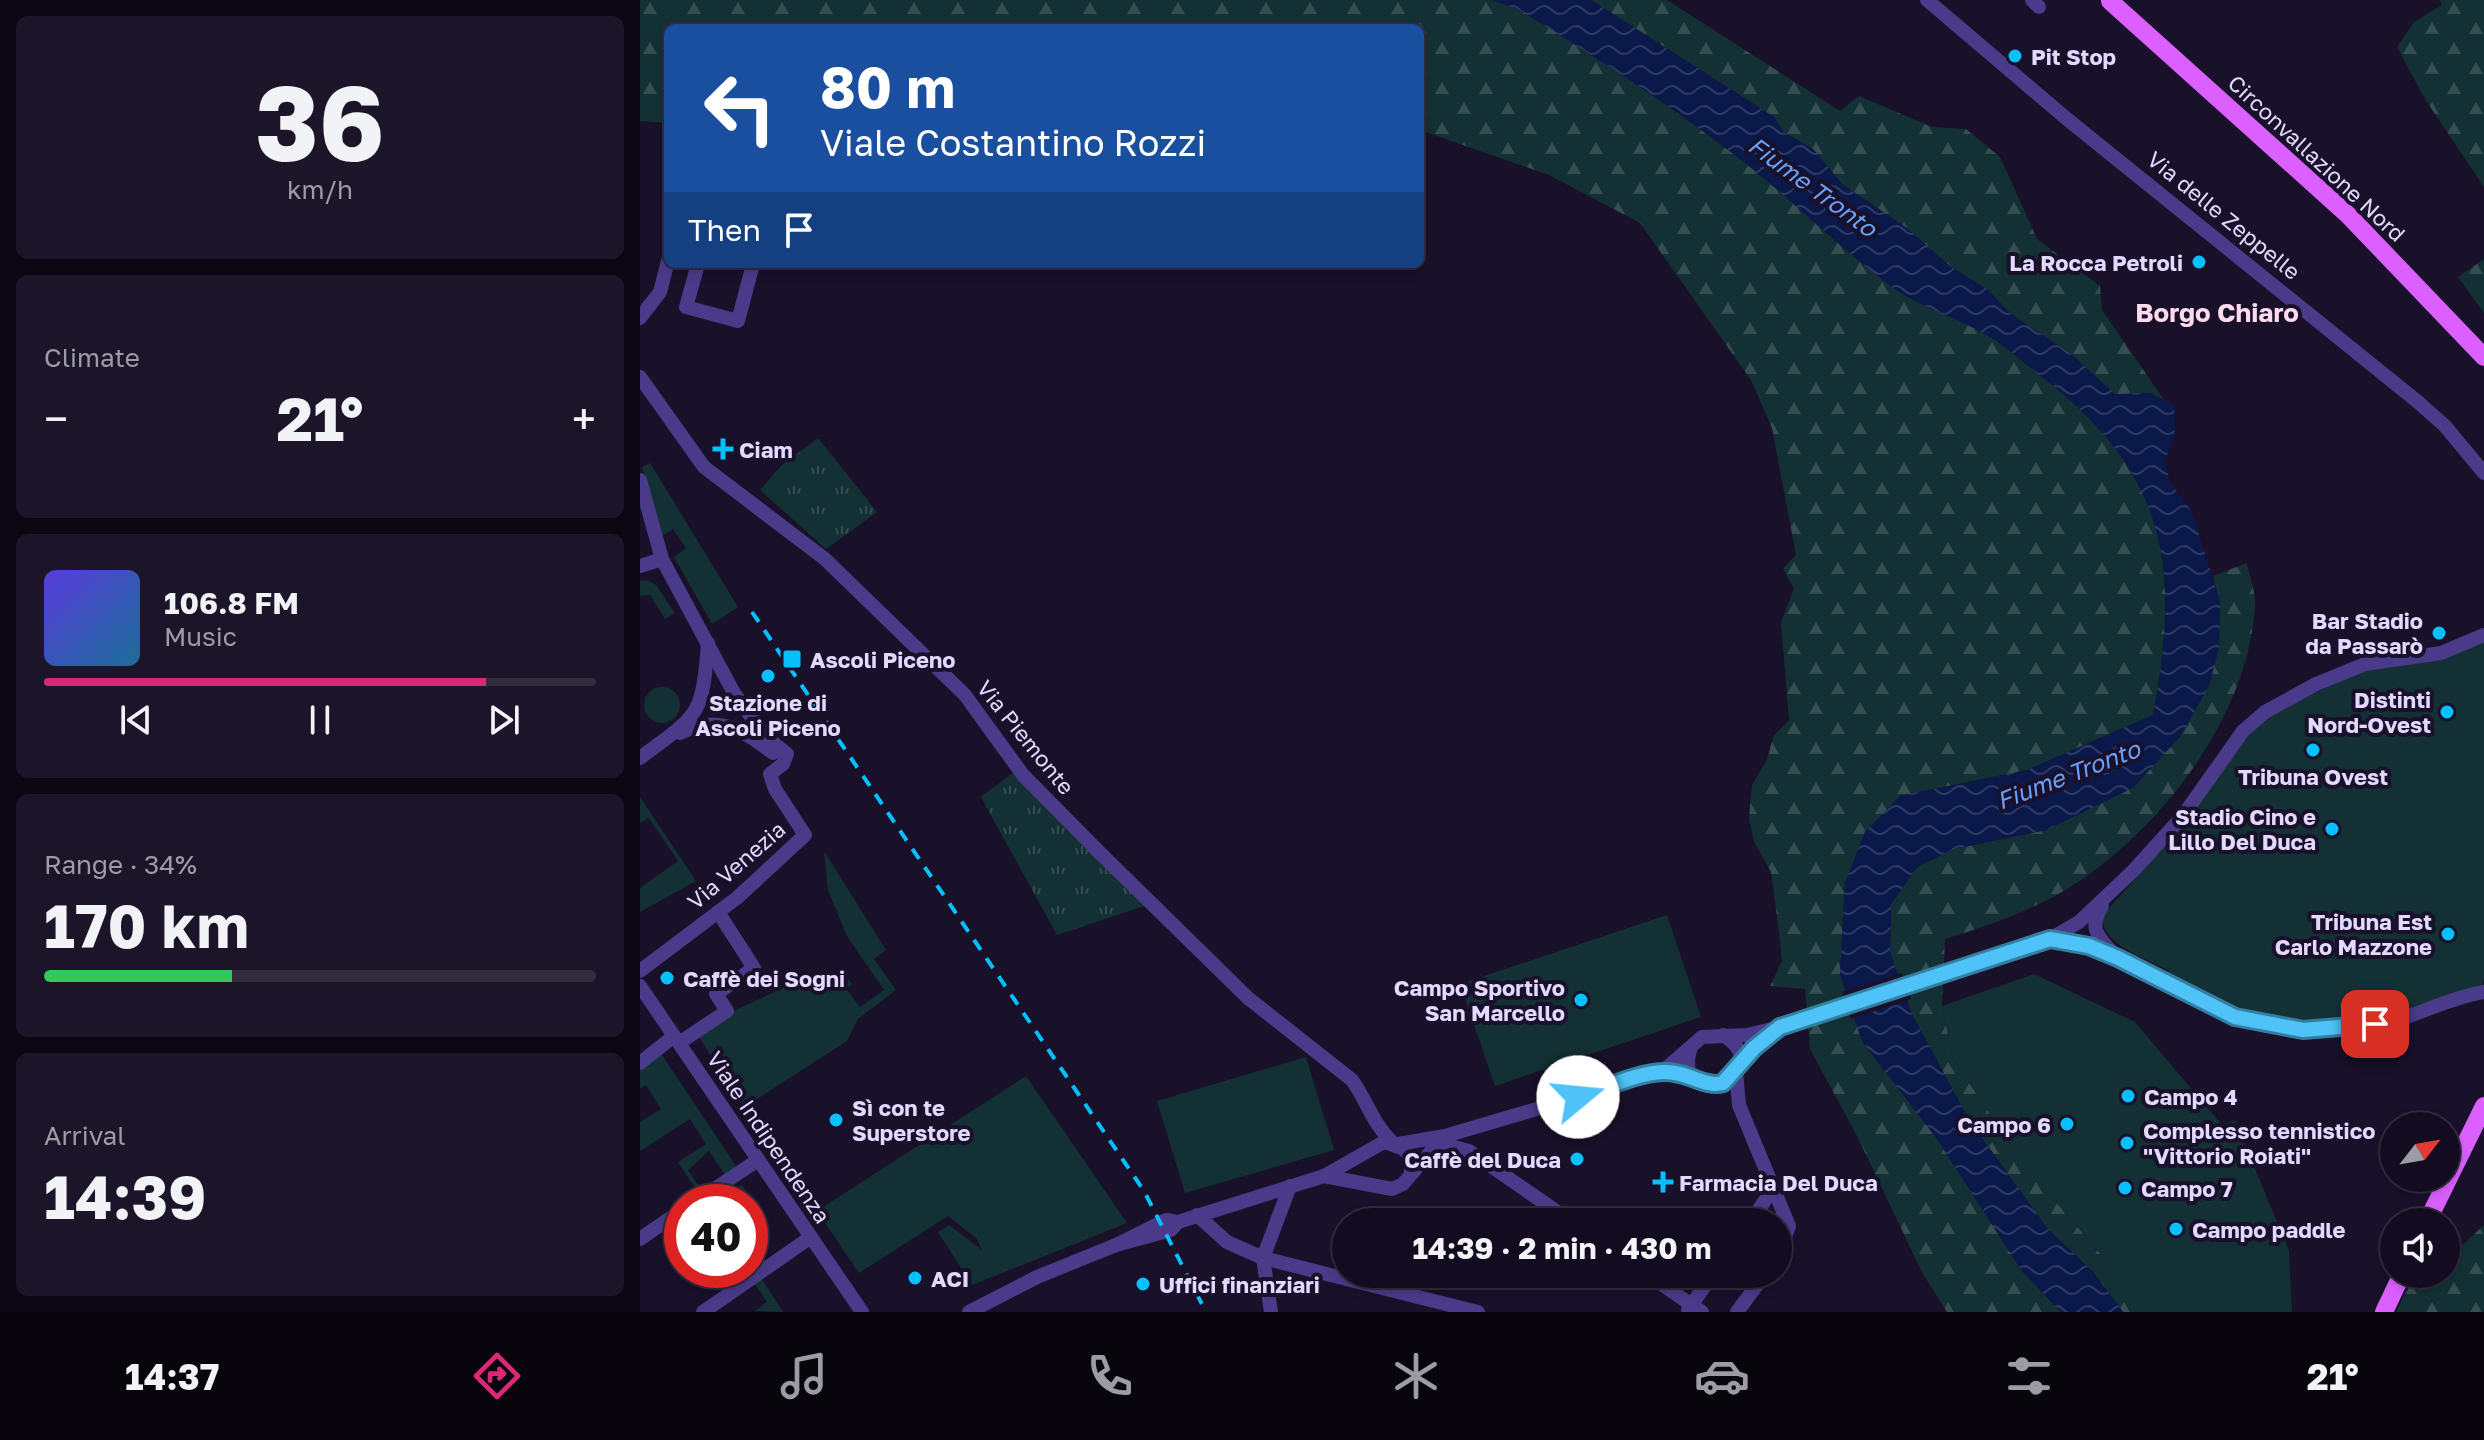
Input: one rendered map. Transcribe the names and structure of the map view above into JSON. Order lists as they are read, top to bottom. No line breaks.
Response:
{"streets":{"main road":["Circonvallazione Nord"],"street":["Via delle Zeppelle","Via Piemonte","Via Venezia","Viale Indipendenza"]},"districts":["Borgo Chiaro"],"water":["Fiume Tronto"],"places":{"other":["Pit Stop","La Rocca Petroli","Bar Stadio da Passarò","Stazione di Ascoli Piceno","Distinti Nord-Ovest","Tribuna Ovest","Stadio Cino e Lillo Del Duca","Tribuna Est Carlo Mazzone","Caffè dei Sogni","Campo Sportivo San Marcello","Campo 4","Sì con te Superstore","Campo 6","Complesso tennistico \"Vittorio Roiati\"","Caffè del Duca","Campo 7","Campo paddle","ACI","Uffici finanziari"],"health":["Ciam","Farmacia Del Duca"],"transit":["Ascoli Piceno"]},"north":"top right","page":{"tile":[["36","km/h"],"Climate",["Range · 34%","170 km"],["Arrival","14:39"]],"turn":["80 m","Viale Costantino Rozzi"],"then":"Then","heat":["−","21°","+"],"song":["106.8 FM","Music"],"limit":"40","trip":"14:39 · 2 min · 430 m","tabs":["14:37","21°"]}}
